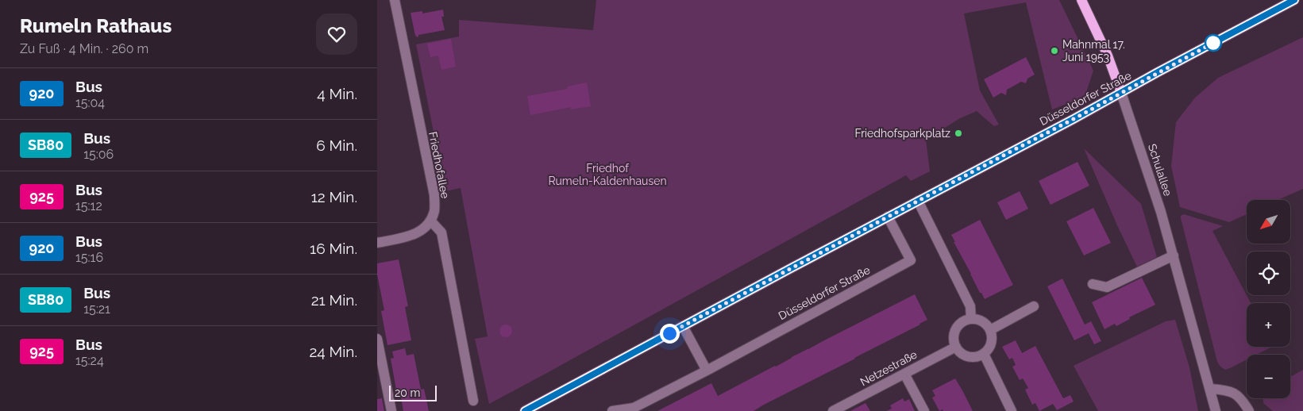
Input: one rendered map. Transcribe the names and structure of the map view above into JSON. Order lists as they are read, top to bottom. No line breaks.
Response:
{"streets":{"main road":["Düsseldorfer Straße"],"street":["Friedhofallee","Schulallee","Netzestraße"]},"crossings":[["Düsseldorfer Straße","Schulallee"]],"parks":["Friedhof Rumeln-Kaldenhausen"],"places":["Mahnmal 17. Juni 1953","Friedhofsparkplatz"],"lines":["bus line 920"],"scale_bar":"20 m","north":"bottom left","page":{"heading":["Rumeln Rathaus","Zu Fuß · 4 Min. · 260 m"],"list":[{"mark":"920","name":"Bus","note":"15:04","value":"4 Min."},{"mark":"SB80","name":"Bus","note":"15:06","value":"6 Min."},{"mark":"925","name":"Bus","note":"15:12","value":"12 Min."},{"mark":"920","name":"Bus","note":"15:16","value":"16 Min."},{"mark":"SB80","name":"Bus","note":"15:21","value":"21 Min."},{"mark":"925","name":"Bus","note":"15:24","value":"24 Min."}],"map_buttons":["+","−"],"scale":"20 m"}}
